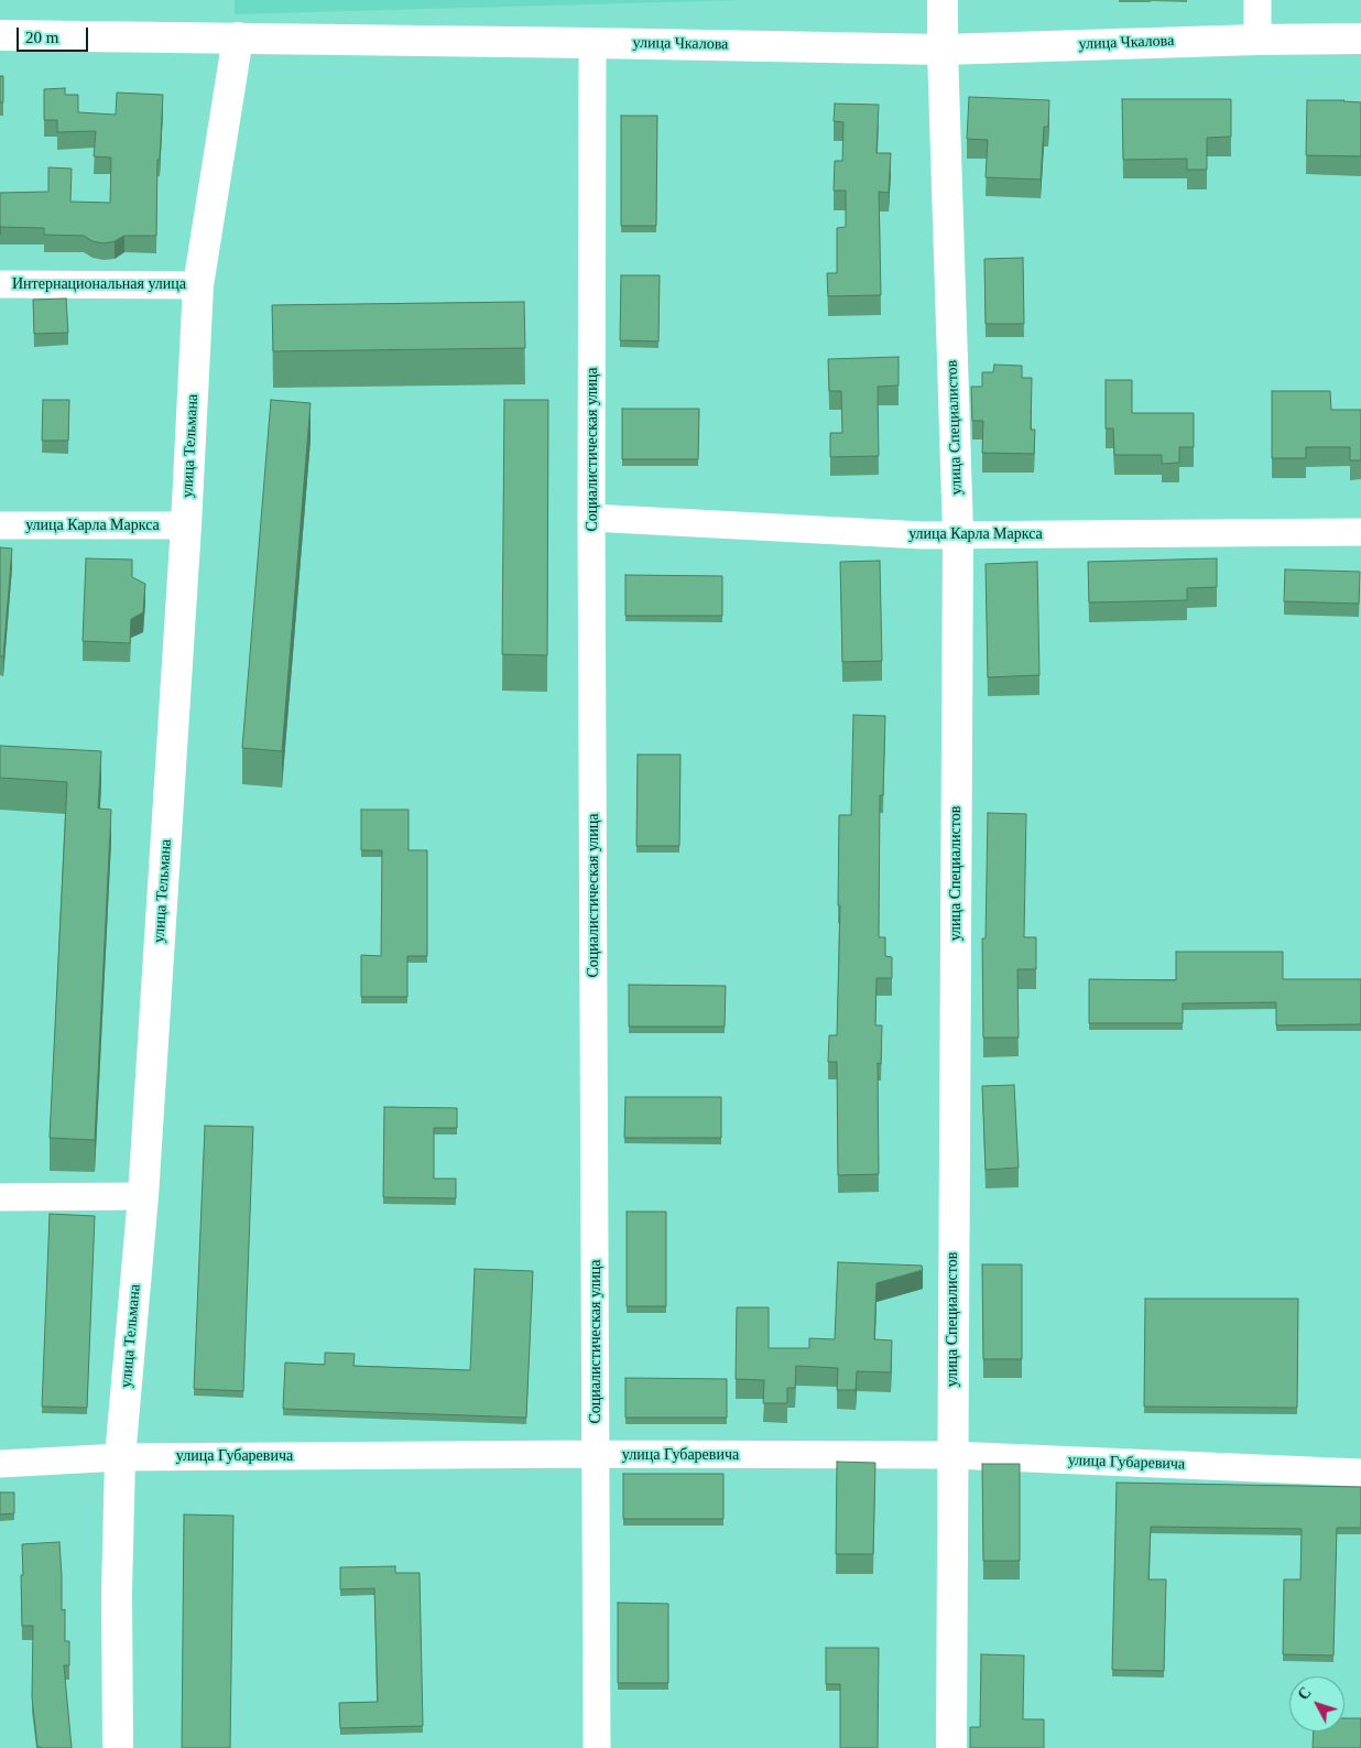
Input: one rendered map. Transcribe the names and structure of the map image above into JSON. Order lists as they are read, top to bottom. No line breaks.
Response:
{"streets":{"street":["улица Чкалова","Интернациональная улица","улица Специалистов","улица Тельмана","Социалистическая улица","улица Карла Маркса","улица Губаревича"]},"crossings":[["улица Чкалова","улица Специалистов"],["улица Чкалова","улица Тельмана"],["улица Чкалова","Социалистическая улица"],["Интернациональная улица","улица Тельмана"],["улица Специалистов","улица Карла Маркса"],["улица Специалистов","улица Губаревича"],["улица Тельмана","улица Карла Маркса"],["улица Тельмана","улица Губаревича"],["Социалистическая улица","улица Карла Маркса"],["Социалистическая улица","улица Губаревича"]],"scale_bar":"20 m","north":"top left"}
